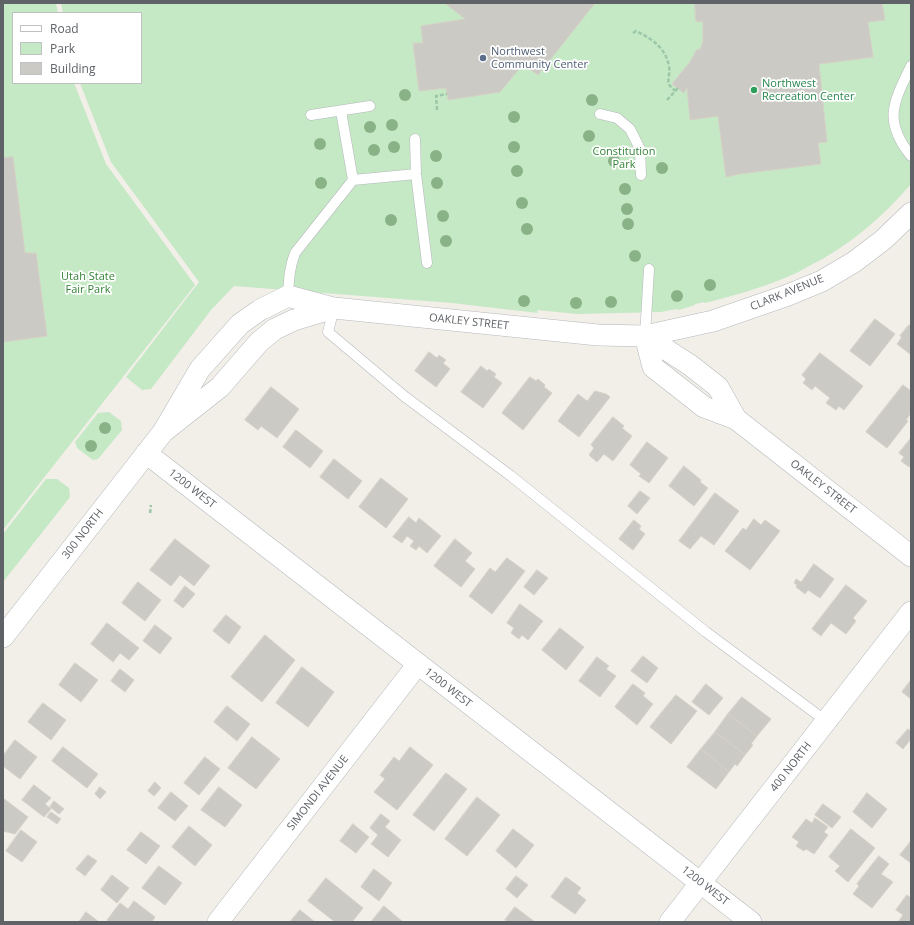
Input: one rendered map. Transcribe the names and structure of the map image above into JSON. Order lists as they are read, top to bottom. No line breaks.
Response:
{"streets":{"street":["CLARK AVENUE","OAKLEY STREET","1200 WEST","300 NORTH","400 NORTH","SIMONDI AVENUE"]},"crossings":[["CLARK AVENUE","OAKLEY STREET"],["OAKLEY STREET","300 NORTH"],["1200 WEST","300 NORTH"],["1200 WEST","400 NORTH"],["1200 WEST","SIMONDI AVENUE"]],"parks":["Constitution Park","Utah State Fair Park"],"places":["Northwest Community Center","Northwest Recreation Center"],"legend":["Road","Park","Building"]}
